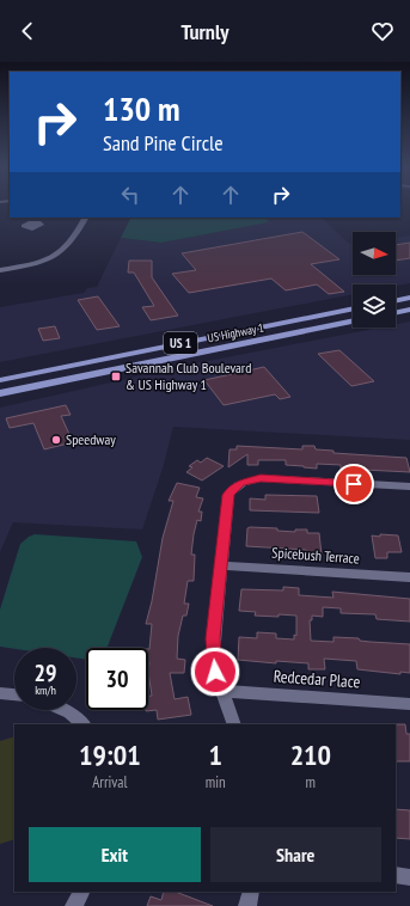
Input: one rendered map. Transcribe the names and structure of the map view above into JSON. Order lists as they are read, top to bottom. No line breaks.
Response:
{"streets":{"main road":["US Highway 1","US 1"],"street":["Spicebush Terrace","Redcedar Place"]},"places":{"transit":["Savannah Club Boulevard & US Highway 1"],"other":["Speedway"]},"north":"right","page":{"header":"Turnly","turn":["130 m","Sand Pine Circle"],"speed":"29 km/h","limit":"30","eta":["19:01","Arrival","1","min","210","m"],"buttons":["Exit","Share"]}}
